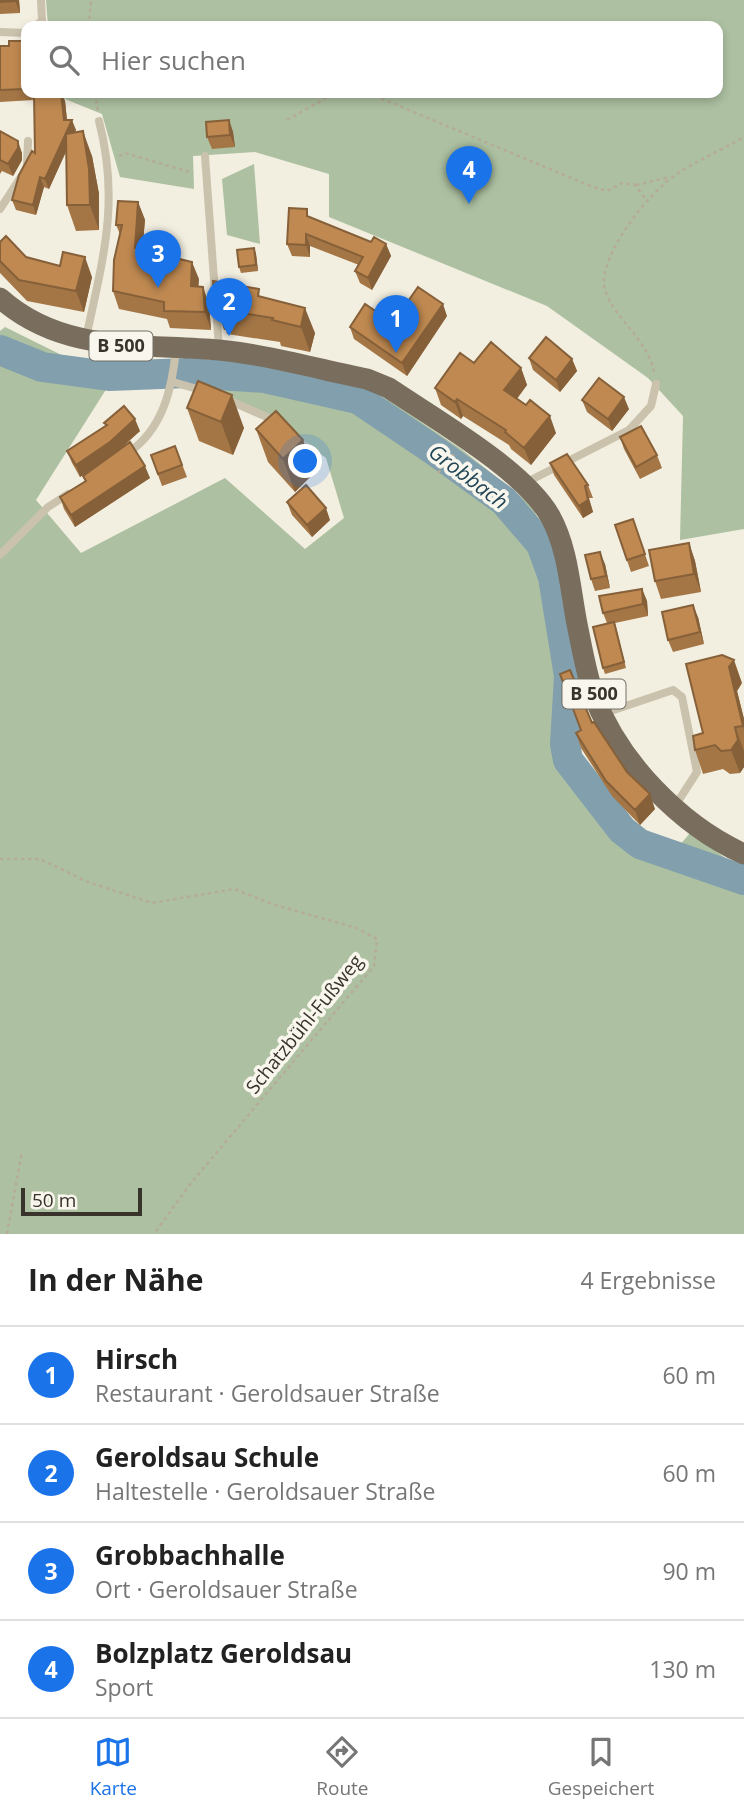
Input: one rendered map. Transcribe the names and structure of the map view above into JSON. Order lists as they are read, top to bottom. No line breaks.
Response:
{"streets":{"main road":["B 500"],"path":["Schatzbühl-Fußweg"]},"water":["Grobbach"],"scale_bar":"50 m","page":{"search":"Hier suchen","pins":["4","3","2","1"],"scale":"50 m","heading":["In der Nähe","4 Ergebnisse"],"list":[{"mark":"1","name":"Hirsch","note":"Restaurant · Geroldsauer Straße","value":"60 m"},{"mark":"2","name":"Geroldsau Schule","note":"Haltestelle · Geroldsauer Straße","value":"60 m"},{"mark":"3","name":"Grobbachhalle","note":"Ort · Geroldsauer Straße","value":"90 m"},{"mark":"4","name":"Bolzplatz Geroldsau","note":"Sport","value":"130 m"}],"nav":["Karte","Route","Gespeichert"]}}
